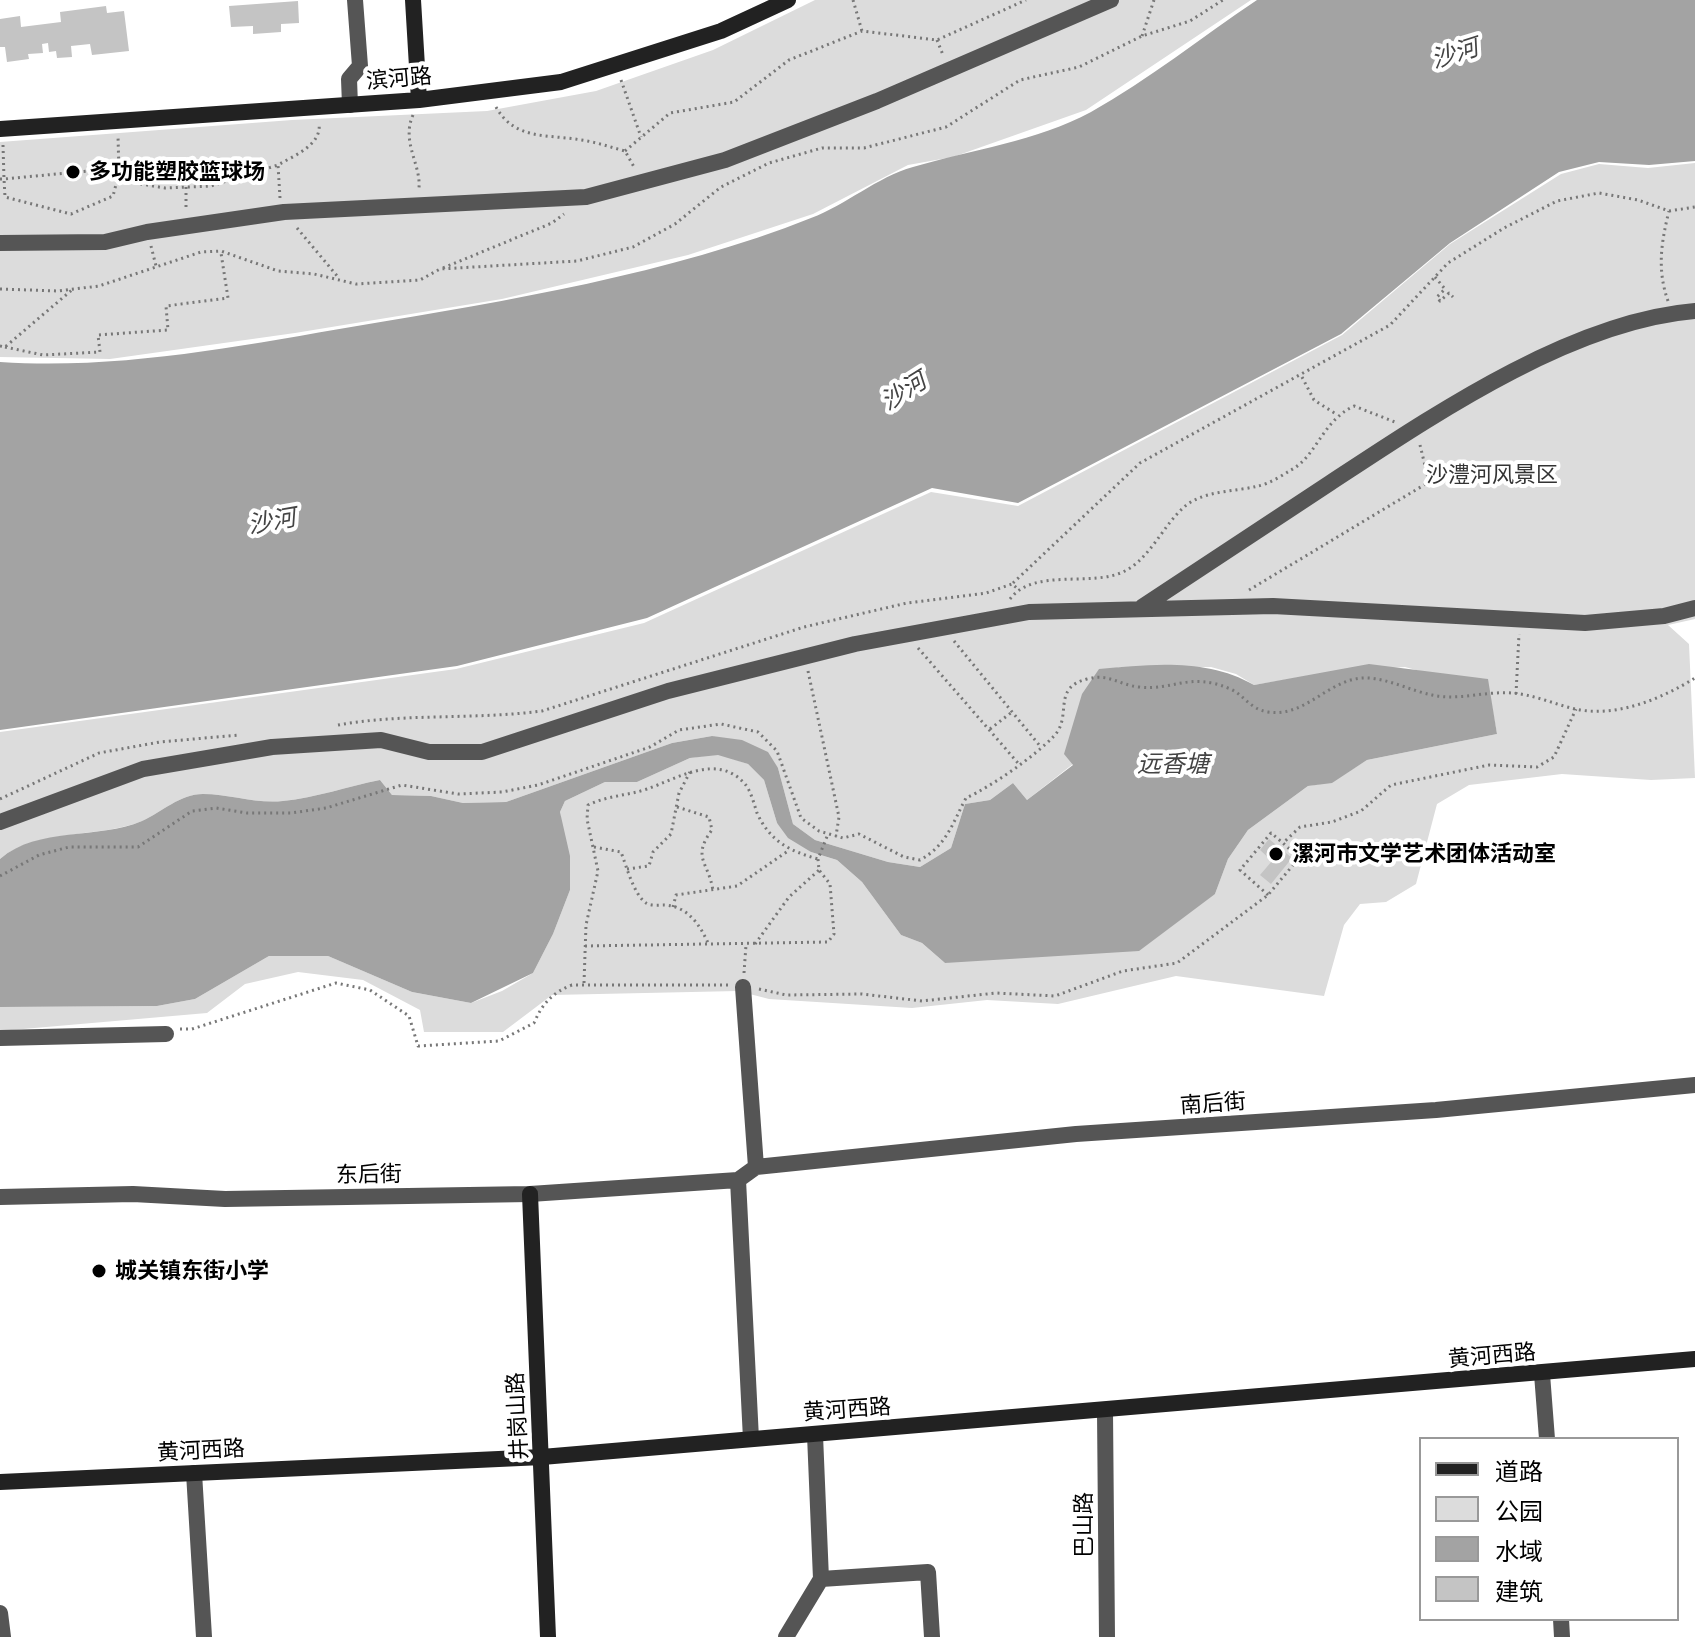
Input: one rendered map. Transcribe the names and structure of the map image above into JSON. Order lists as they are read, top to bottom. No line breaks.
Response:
{"streets":{"street":["滨河路","南后街","东后街","黄河西路","井岗山路","巴山路"]},"crossings":[["南后街","东后街"],["东后街","井岗山路"],["黄河西路","井岗山路"],["黄河西路","巴山路"]],"water":["沙河","远香塘"],"parks":["沙澧河风景区"],"places":["多功能塑胶篮球场","漯河市文学艺术团体活动室","城关镇东街小学"],"legend":["道路","公园","水域","建筑"]}
